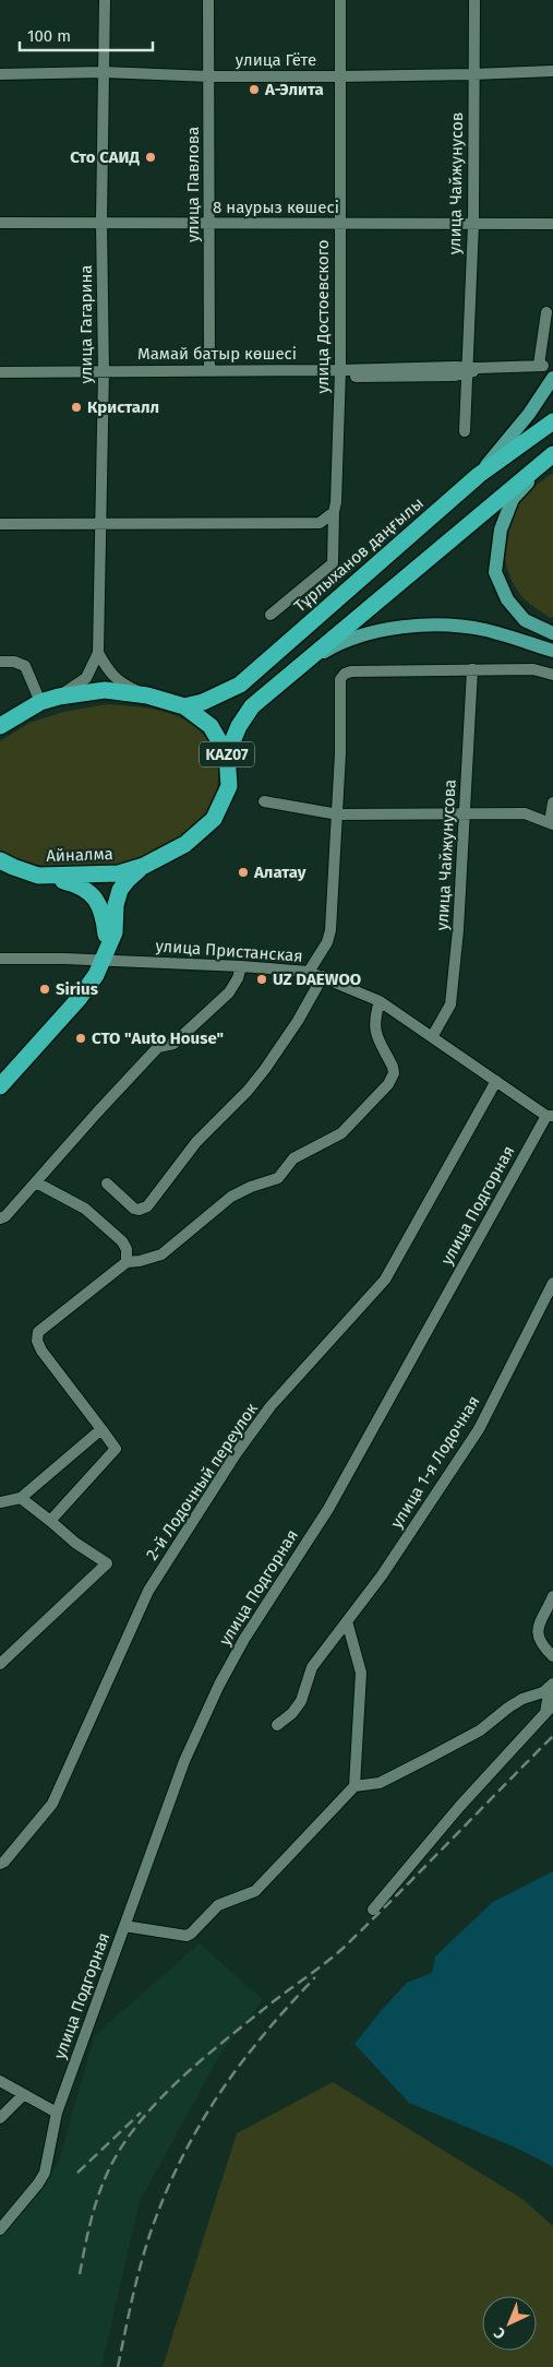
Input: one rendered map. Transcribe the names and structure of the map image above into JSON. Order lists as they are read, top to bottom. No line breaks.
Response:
{"streets":{"highway":["Тұрлыханов даңғылы","KAZ07","Айналма"],"street":["улица Гёте","улица Чайжунусов","улица Павлова","8 наурыз көшесі","улица Достоевского","улица Гагарина","Мамай батыр көшесі","улица Чайжунусова","улица Пристанская","улица Подгорная","улица 1-я Лодочная","2-й Лодочный переулок"]},"crossings":[["улица Гёте","улица Чайжунусов"],["улица Гёте","улица Павлова"],["улица Гёте","улица Достоевского"],["улица Гёте","улица Гагарина"],["улица Чайжунусов","8 наурыз көшесі"],["улица Чайжунусов","Мамай батыр көшесі"],["улица Павлова","8 наурыз көшесі"],["улица Павлова","Мамай батыр көшесі"],["8 наурыз көшесі","улица Достоевского"],["8 наурыз көшесі","улица Гагарина"],["улица Достоевского","Мамай батыр көшесі"],["улица Гагарина","Мамай батыр көшесі"],["улица Гагарина","Айналма"],["Тұрлыханов даңғылы","Айналма"],["KAZ07","Айналма"],["KAZ07","улица Пристанская"],["улица Чайжунусова","улица Пристанская"],["улица Пристанская","улица Подгорная"],["улица Пристанская","2-й Лодочный переулок"]],"places":["А-Элита","Сто САИД","Кристалл","Алатау","UZ DAEWOO","Sirius","СТО \"Auto House\""],"scale_bar":"100 m","north":"bottom left"}
